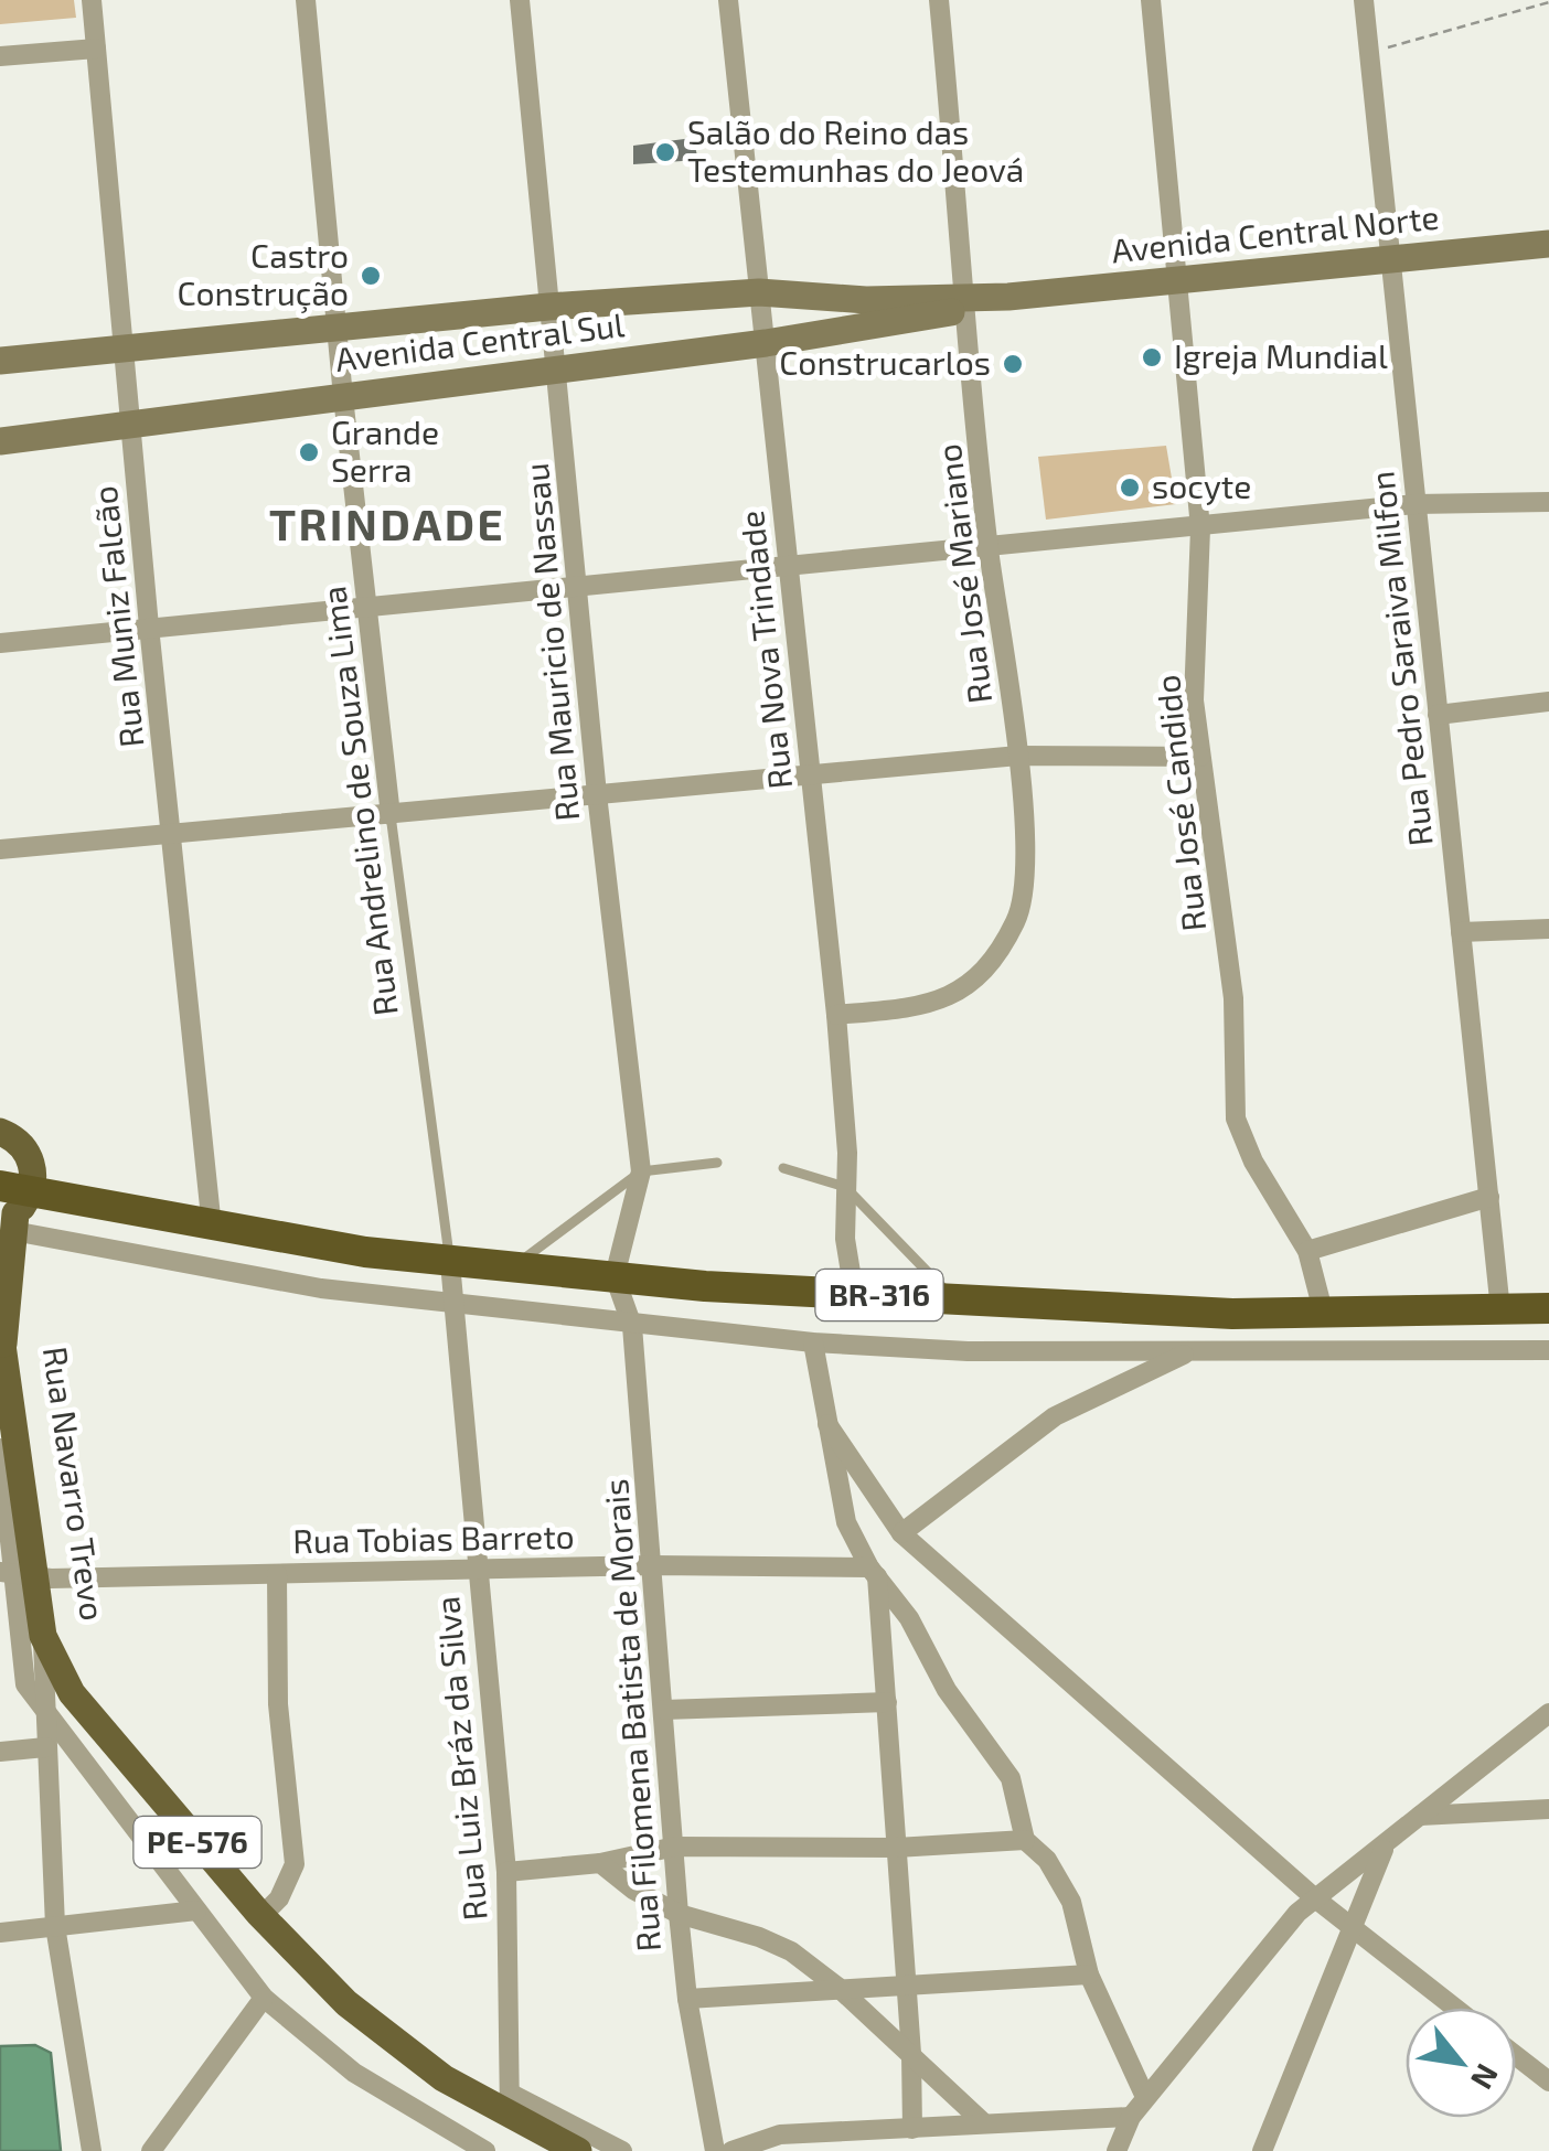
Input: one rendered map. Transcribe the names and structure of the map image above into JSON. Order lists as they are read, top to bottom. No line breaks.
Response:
{"streets":{"highway":["BR-316"],"main road":["Avenida Central Norte","Avenida Central Sul","PE-576"],"street":["Rua José Mariano","Rua Muniz Falcão","Rua Mauricio de Nassau","Rua Nova Trindade","Rua Pedro Saraiva Milfon","Rua Andrelino de Souza Lima","Rua José Candido","Rua Navarro Trevo","Rua Tobias Barreto","Rua Filomena Batista de Morais","Rua Luiz Bráz da Silva"]},"crossings":[["Avenida Central Norte","Avenida Central Sul"],["Avenida Central Norte","Rua José Mariano"],["Avenida Central Norte","Rua Pedro Saraiva Milfon"],["Avenida Central Norte","Rua José Candido"],["Avenida Central Sul","Rua José Mariano"],["Avenida Central Sul","Rua Muniz Falcão"],["Avenida Central Sul","Rua Mauricio de Nassau"],["Avenida Central Sul","Rua Nova Trindade"],["Avenida Central Sul","Rua Andrelino de Souza Lima"],["Rua José Mariano","Rua Nova Trindade"],["Rua Muniz Falcão","BR-316"],["Rua Mauricio de Nassau","BR-316"],["Rua Mauricio de Nassau","Rua Filomena Batista de Morais"],["Rua Nova Trindade","BR-316"],["Rua Pedro Saraiva Milfon","BR-316"],["Rua Andrelino de Souza Lima","BR-316"],["Rua Andrelino de Souza Lima","Rua Luiz Bráz da Silva"],["Rua José Candido","BR-316"],["BR-316","Rua Filomena Batista de Morais"],["BR-316","Rua Luiz Bráz da Silva"],["BR-316","PE-576"],["Rua Navarro Trevo","Rua Tobias Barreto"],["Rua Navarro Trevo","PE-576"],["Rua Tobias Barreto","Rua Filomena Batista de Morais"],["Rua Tobias Barreto","Rua Luiz Bráz da Silva"],["Rua Tobias Barreto","PE-576"],["Rua Luiz Bráz da Silva","PE-576"]],"districts":["TRINDADE"],"places":["Salão do Reino das Testemunhas do Jeová","Castro Construção","Igreja Mundial","Construcarlos","Grande Serra","socyte"],"north":"bottom right"}
